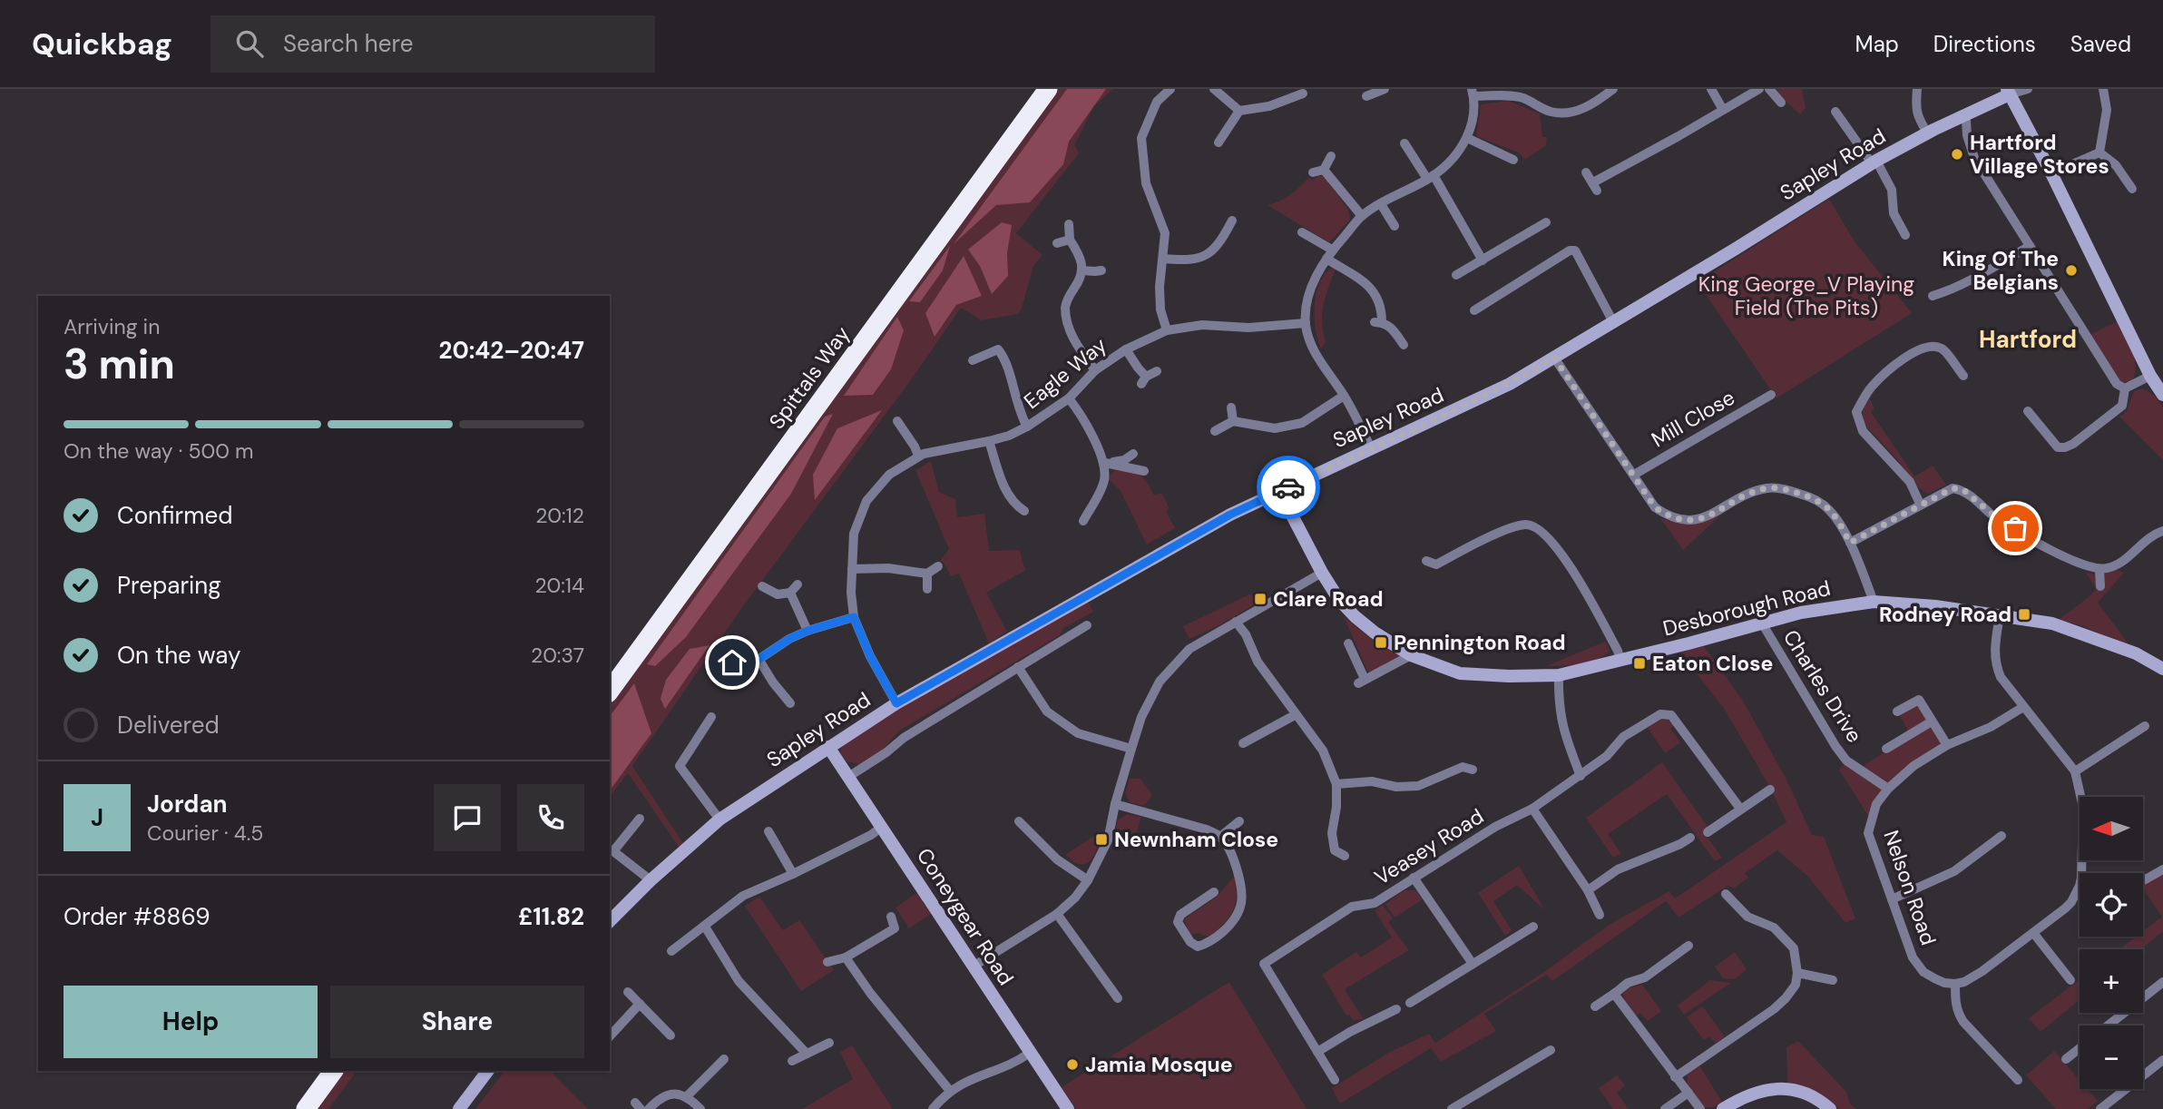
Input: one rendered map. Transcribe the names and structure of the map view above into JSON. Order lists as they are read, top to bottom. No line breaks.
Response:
{"streets":{"highway":["Spittals Way"],"street":["Sapley Road","Eagle Way","Mill Close","Desborough Road","Charles Drive","Veasey Road","Nelson Road","Coneygear Road"]},"crossings":[["Sapley Road","Eagle Way"],["Sapley Road","Desborough Road"],["Sapley Road","Coneygear Road"],["Desborough Road","Charles Drive"],["Charles Drive","Nelson Road"]],"districts":["Hartford"],"parks":["King George_V Playing Field (The Pits)"],"places":{"other":["Hartford Village Stores","King Of The Belgians","Jamia Mosque"],"transit":["Clare Road","Rodney Road","Pennington Road","Eaton Close","Newnham Close"]},"north":"left","page":{"header":"Quickbag","search":"Search here","nav":["Map","Directions","Saved"],"heading":["3 min","Arriving in","20:42–20:47"],"panel":["Jordan","Courier · 4.5","Order #8869","£11.82"],"bar":"On the way · 500 m","list":[["Confirmed","20:12"],["Preparing","20:14"],["On the way","20:37"],"Delivered"],"round":"J","map_buttons":["+","−"],"buttons":["Help","Share"]}}
